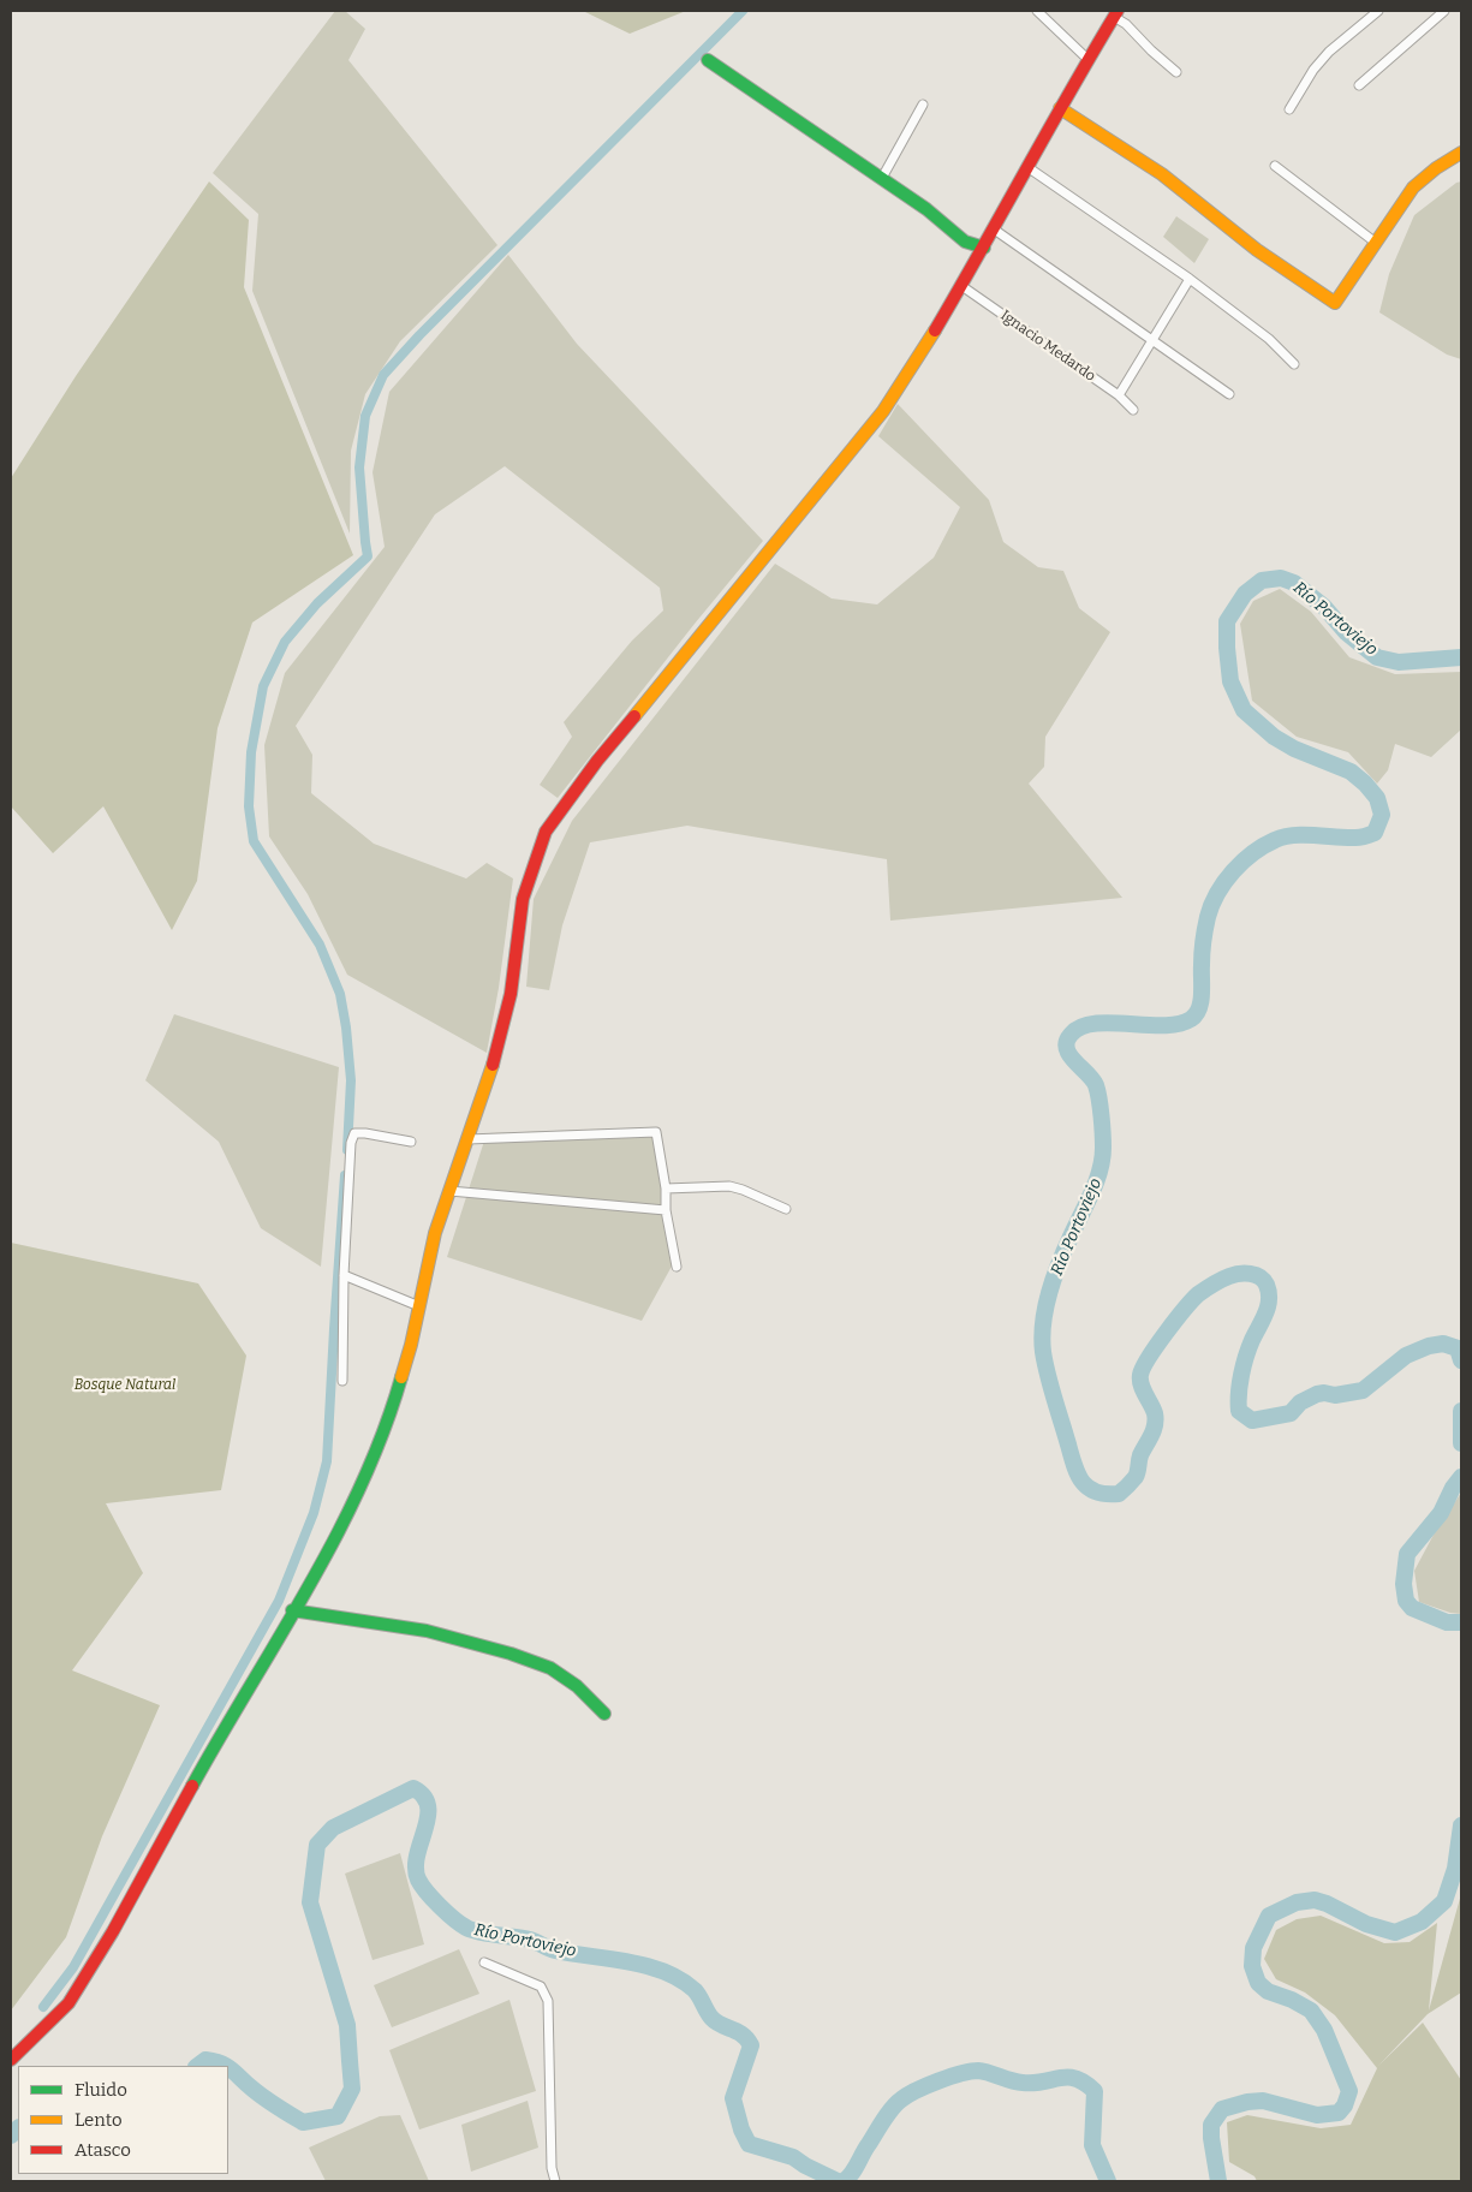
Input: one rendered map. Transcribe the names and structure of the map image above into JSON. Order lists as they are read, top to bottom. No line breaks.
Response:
{"streets":{"street":["Ignacio Medardo"]},"water":["Río Portoviejo"],"parks":["Bosque Natural"],"legend":["Fluido","Lento","Atasco"]}
